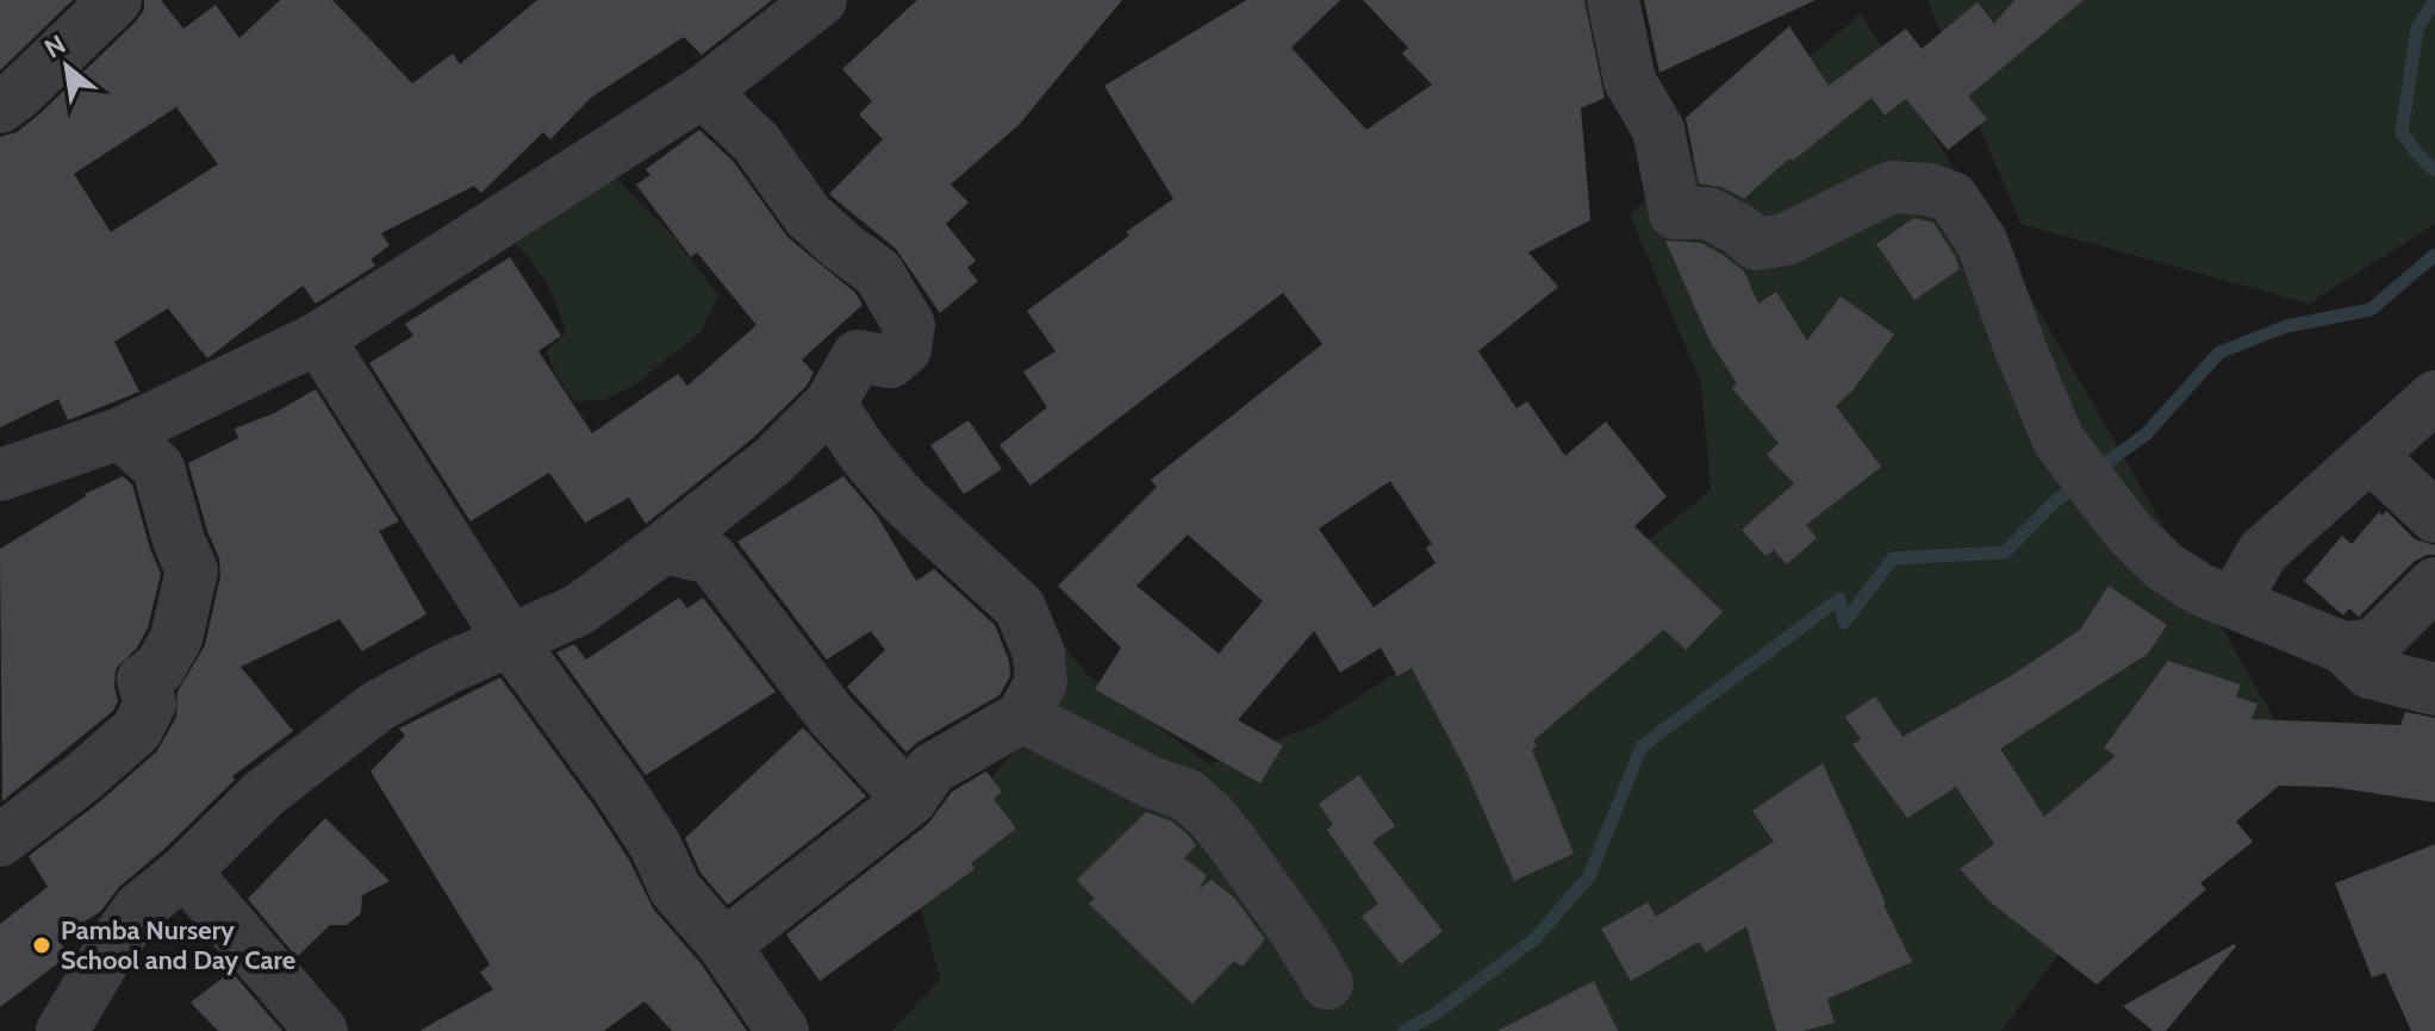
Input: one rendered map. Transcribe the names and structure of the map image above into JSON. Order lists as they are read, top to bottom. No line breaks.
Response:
{"places":["Pamba Nursery School and Day Care"],"north":"top left"}
